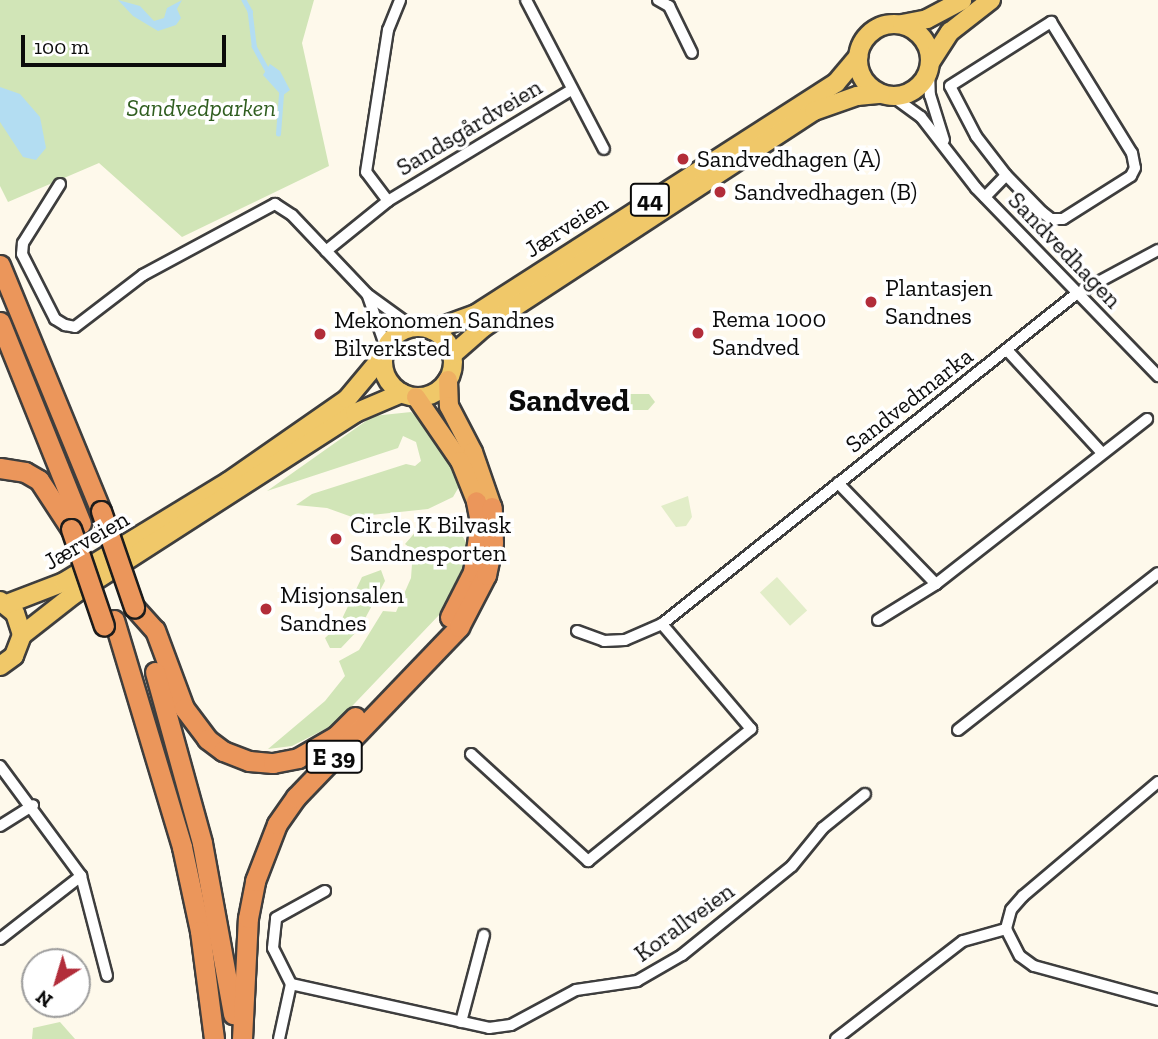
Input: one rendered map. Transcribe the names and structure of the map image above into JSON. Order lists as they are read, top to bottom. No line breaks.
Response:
{"streets":{"highway":["E 39"],"main road":["44","Jærveien"],"street":["Sandsgårdveien","Sandvedhagen","Sandvedmarka","Korallveien"]},"crossings":[["44","Jærveien"],["44","Sandvedhagen"],["44","E 39"],["Jærveien","Sandvedhagen"],["Jærveien","E 39"],["Sandvedhagen","Sandvedmarka"]],"districts":["Sandved"],"parks":["Sandvedparken"],"places":["Sandvedhagen (A)","Sandvedhagen (B)","Plantasjen Sandnes","Rema 1000 Sandved","Mekonomen Sandnes Bilverksted","Circle K Bilvask Sandnesporten","Misjonsalen Sandnes"],"scale_bar":"100 m","north":"bottom left"}
